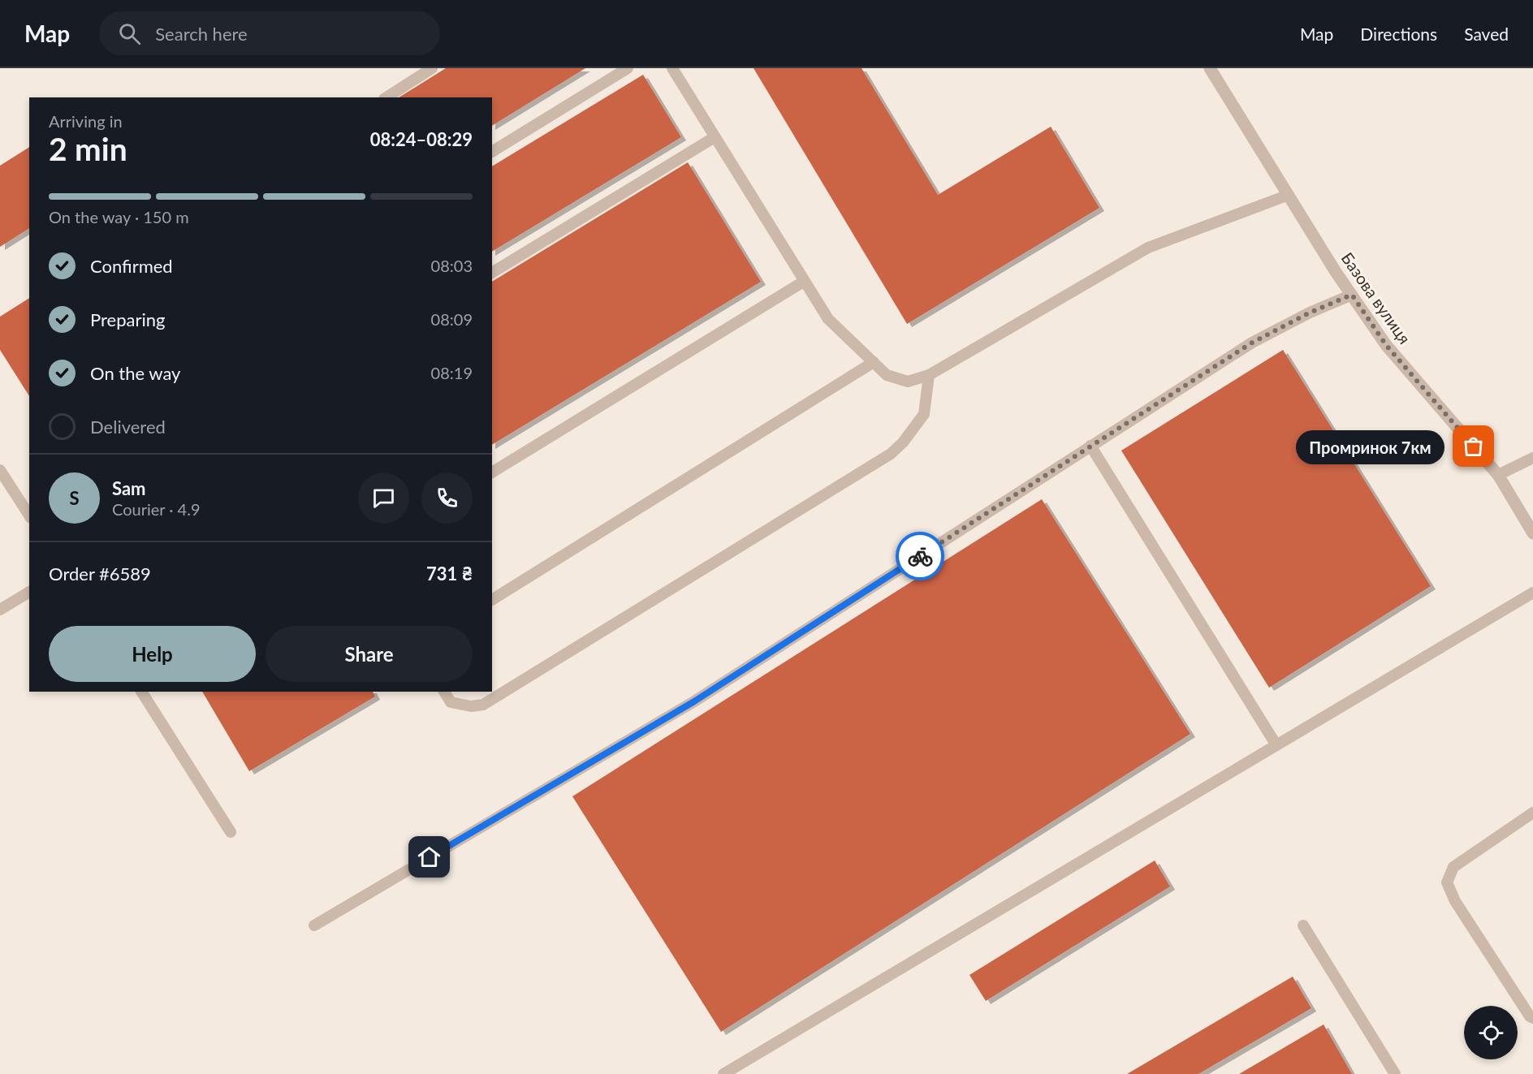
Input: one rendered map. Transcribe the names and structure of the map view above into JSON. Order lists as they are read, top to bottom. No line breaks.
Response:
{"streets":{"street":["Базова вулиця"]},"places":["Промринок 7км"],"page":{"header":"Map","search":"Search here","nav":["Map","Directions","Saved"],"heading":["2 min","Arriving in","08:24–08:29"],"panel":["Sam","Courier · 4.9","Order #6589","731 ₴"],"bar":"On the way · 150 m","list":[["Confirmed","08:03"],["Preparing","08:09"],["On the way","08:19"],"Delivered"],"bubble":"Промринок 7км","round":"S","buttons":["Help","Share"]}}
